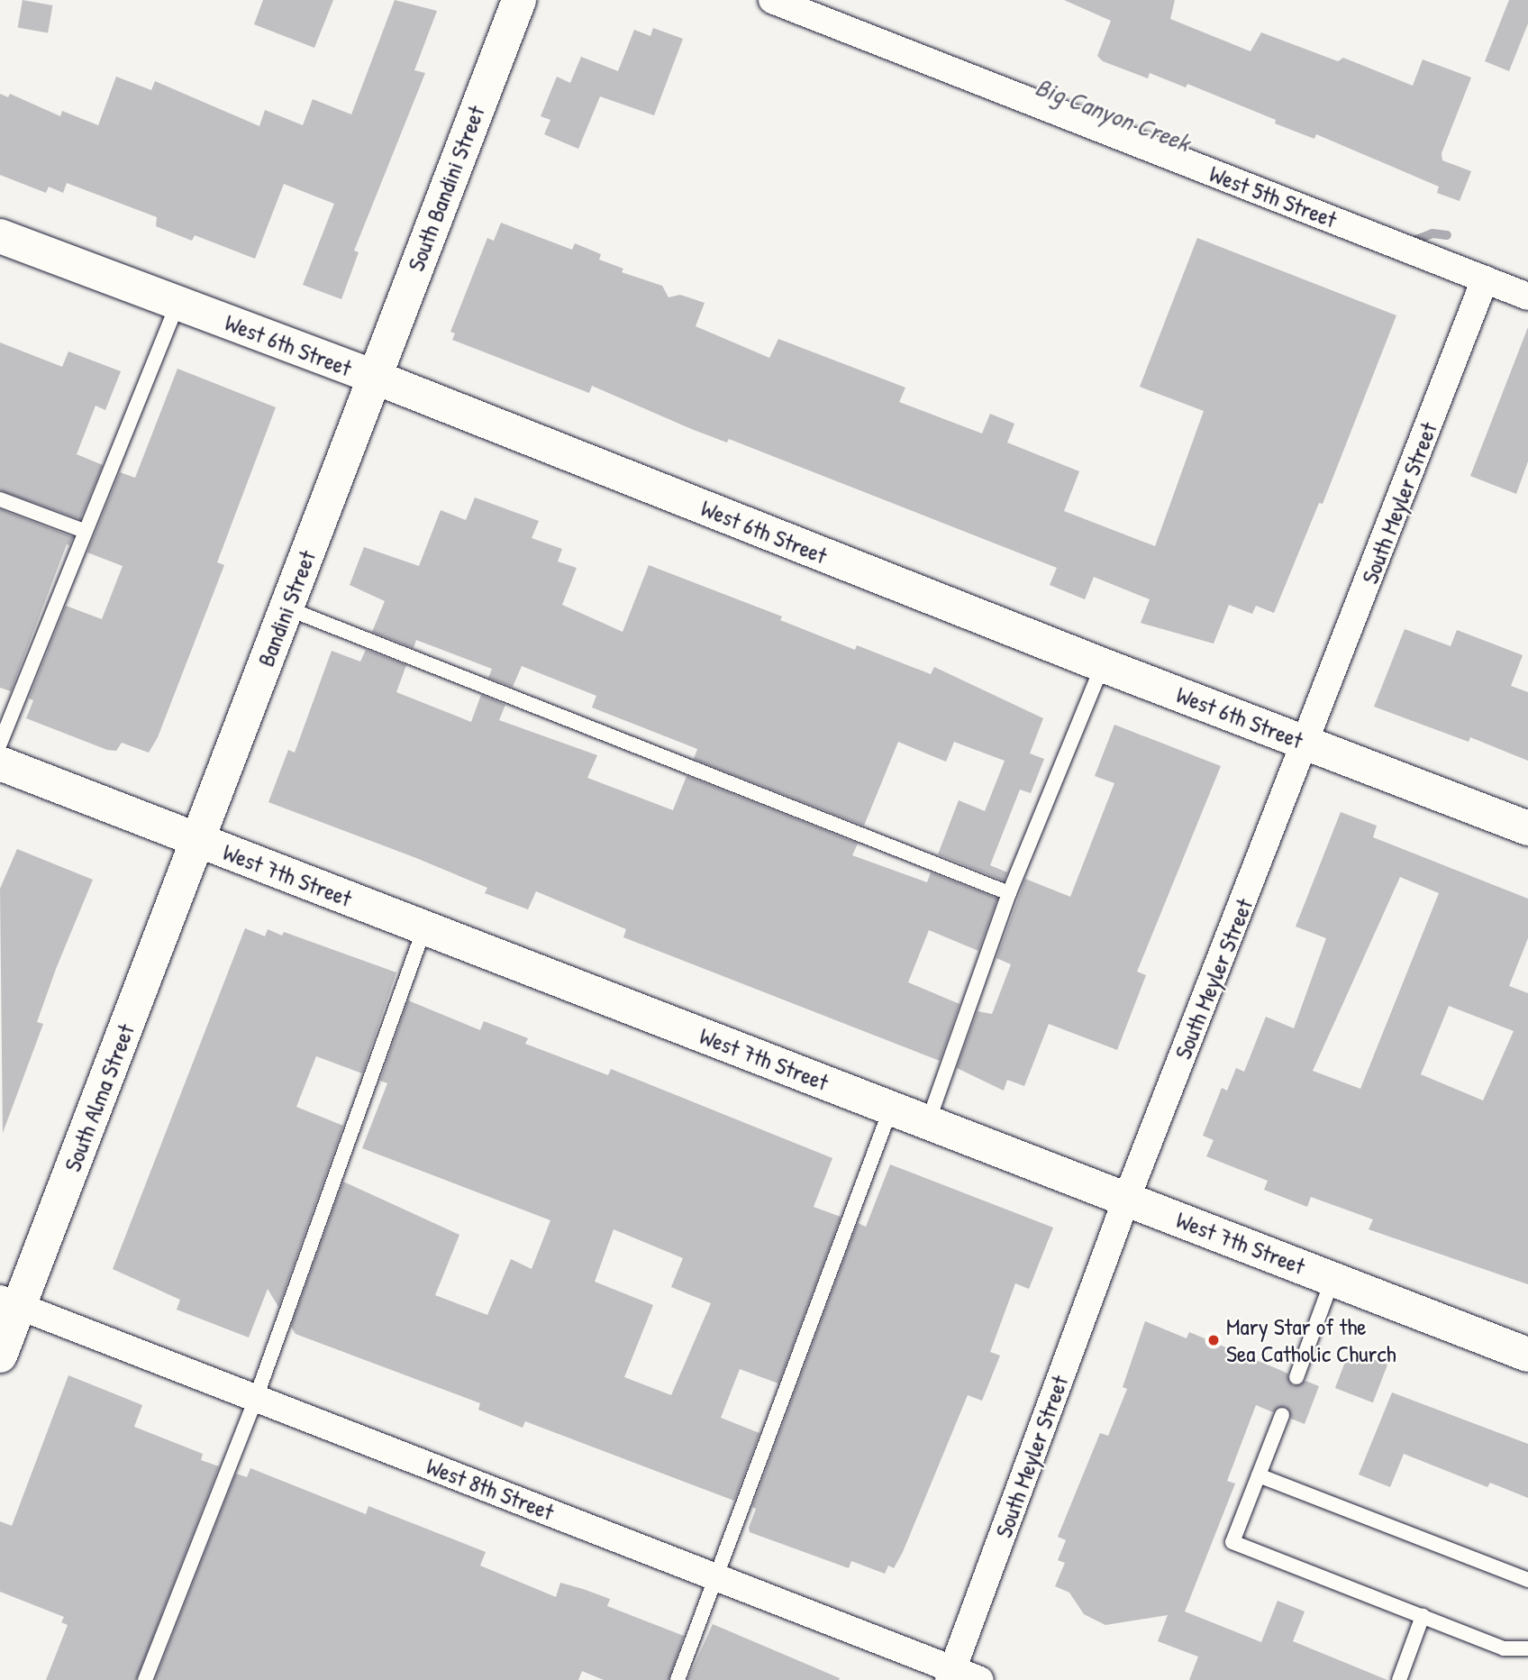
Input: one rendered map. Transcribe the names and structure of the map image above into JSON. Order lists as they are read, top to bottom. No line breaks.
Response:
{"streets":{"street":["South Bandini Street","West 5th Street","West 6th Street","South Meyler Street","Bandini Street","West 7th Street","South Alma Street","West 8th Street"]},"crossings":[["South Bandini Street","West 6th Street"],["South Bandini Street","Bandini Street"],["West 5th Street","South Meyler Street"],["West 6th Street","South Meyler Street"],["West 6th Street","Bandini Street"],["South Meyler Street","West 7th Street"],["South Meyler Street","West 8th Street"],["Bandini Street","West 7th Street"],["Bandini Street","South Alma Street"],["West 7th Street","South Alma Street"],["South Alma Street","West 8th Street"]],"water":["Big Canyon Creek"],"places":["Mary Star of the Sea Catholic Church"]}
